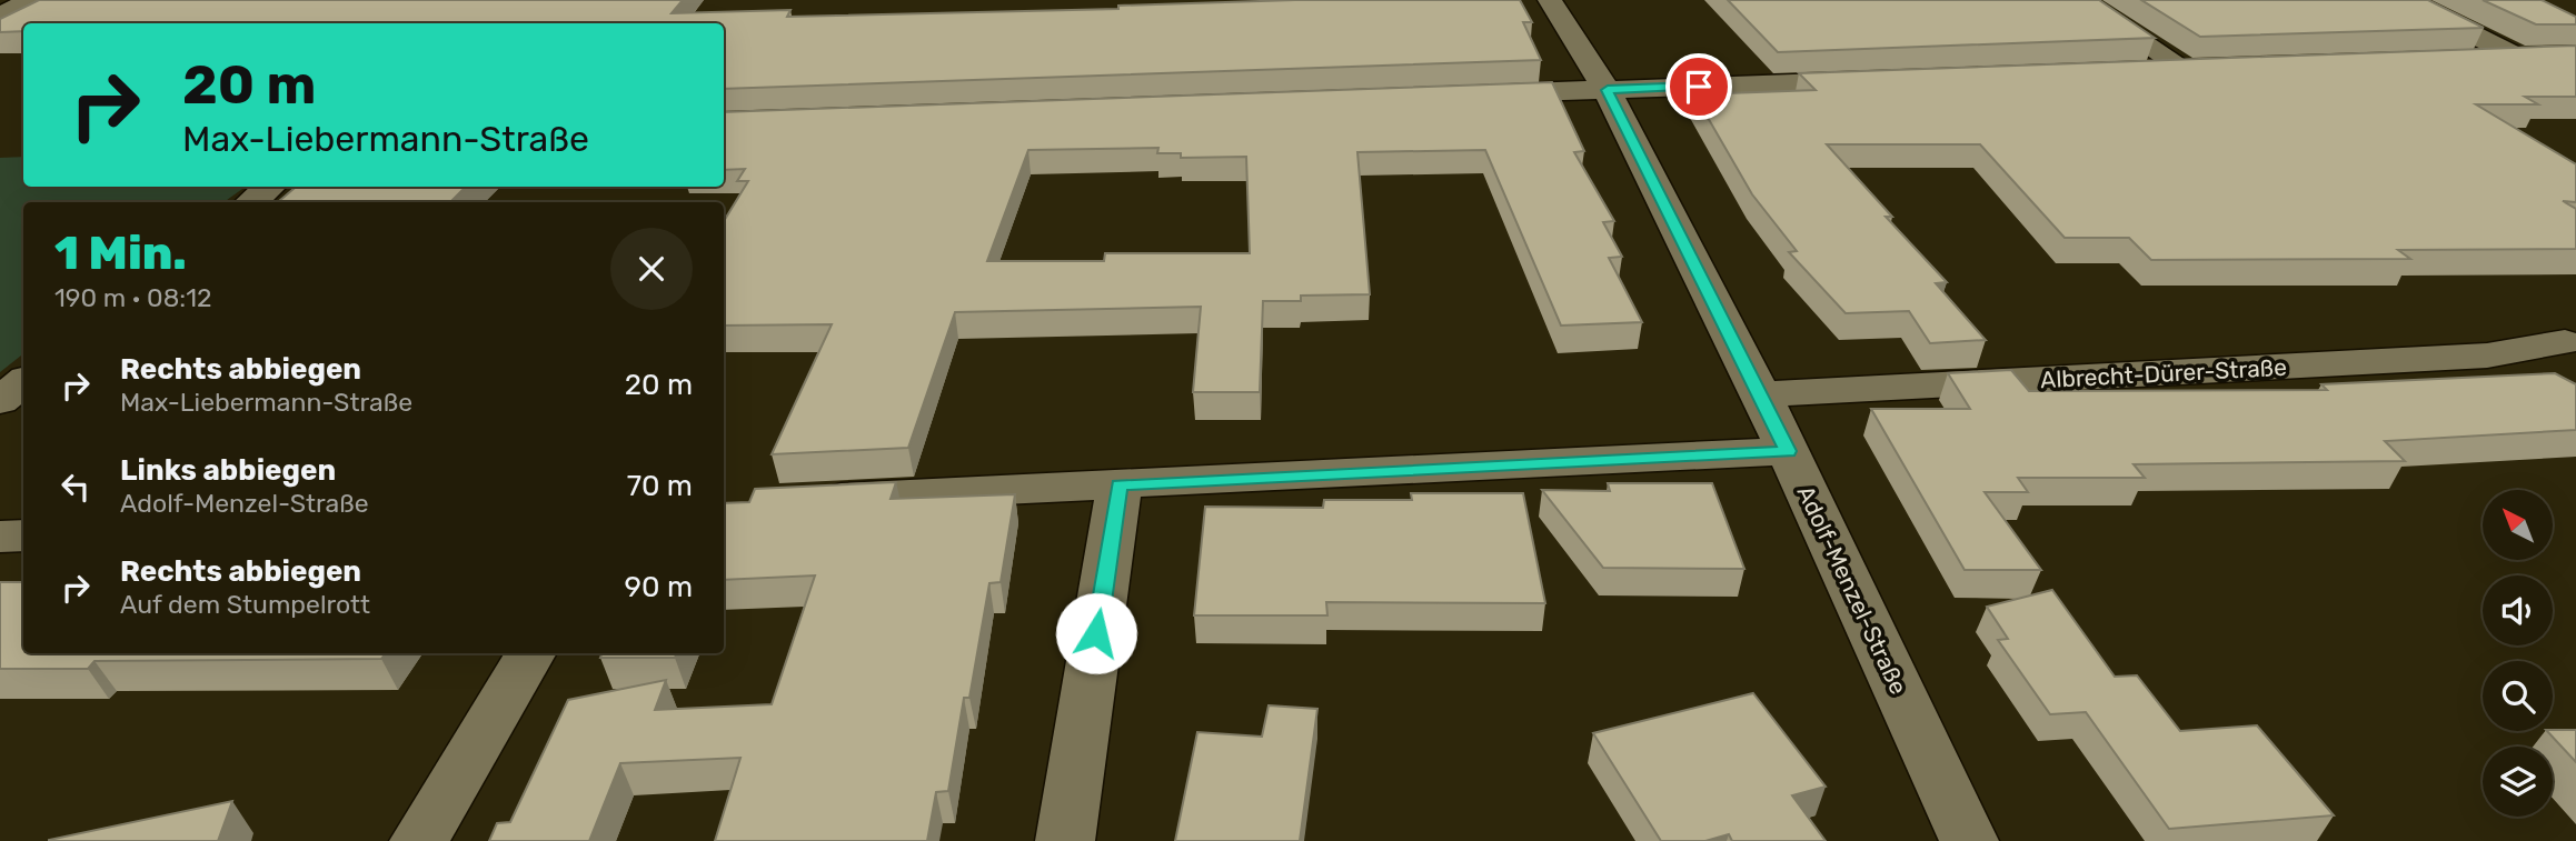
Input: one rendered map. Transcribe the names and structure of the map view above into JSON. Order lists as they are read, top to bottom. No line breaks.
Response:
{"streets":{"street":["Albrecht-Dürer-Straße","Adolf-Menzel-Straße"]},"crossings":[["Albrecht-Dürer-Straße","Adolf-Menzel-Straße"]],"north":"top left","page":{"turn":["20 m","Max-Liebermann-Straße"],"heading":["1 Min.","190 m · 08:12"],"list":[{"name":"Rechts abbiegen","note":"Max-Liebermann-Straße","value":"20 m"},{"name":"Links abbiegen","note":"Adolf-Menzel-Straße","value":"70 m"},{"name":"Rechts abbiegen","note":"Auf dem Stumpelrott","value":"90 m"}]}}
